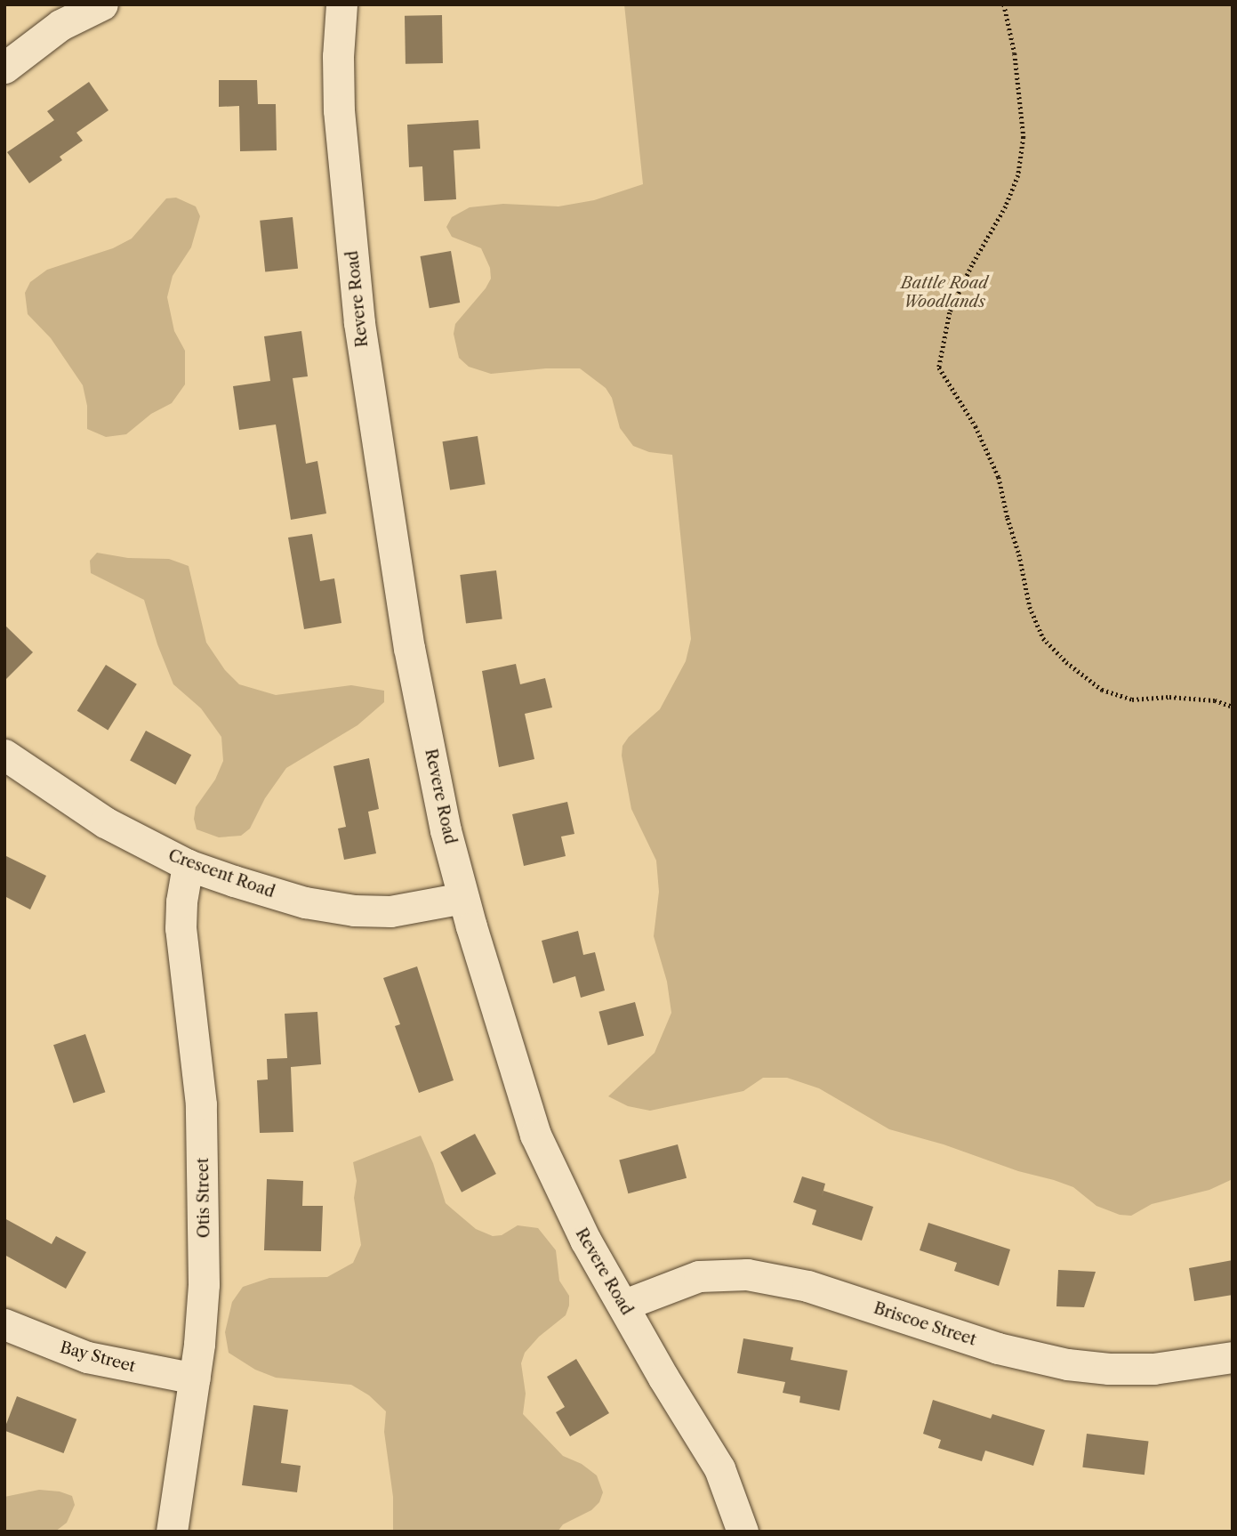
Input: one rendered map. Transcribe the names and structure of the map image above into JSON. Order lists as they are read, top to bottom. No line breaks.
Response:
{"streets":{"street":["Revere Road","Crescent Road","Otis Street","Briscoe Street","Bay Street"]},"crossings":[["Revere Road","Crescent Road"],["Revere Road","Briscoe Street"],["Crescent Road","Otis Street"],["Otis Street","Bay Street"]],"parks":["Battle Road Woodlands"]}
